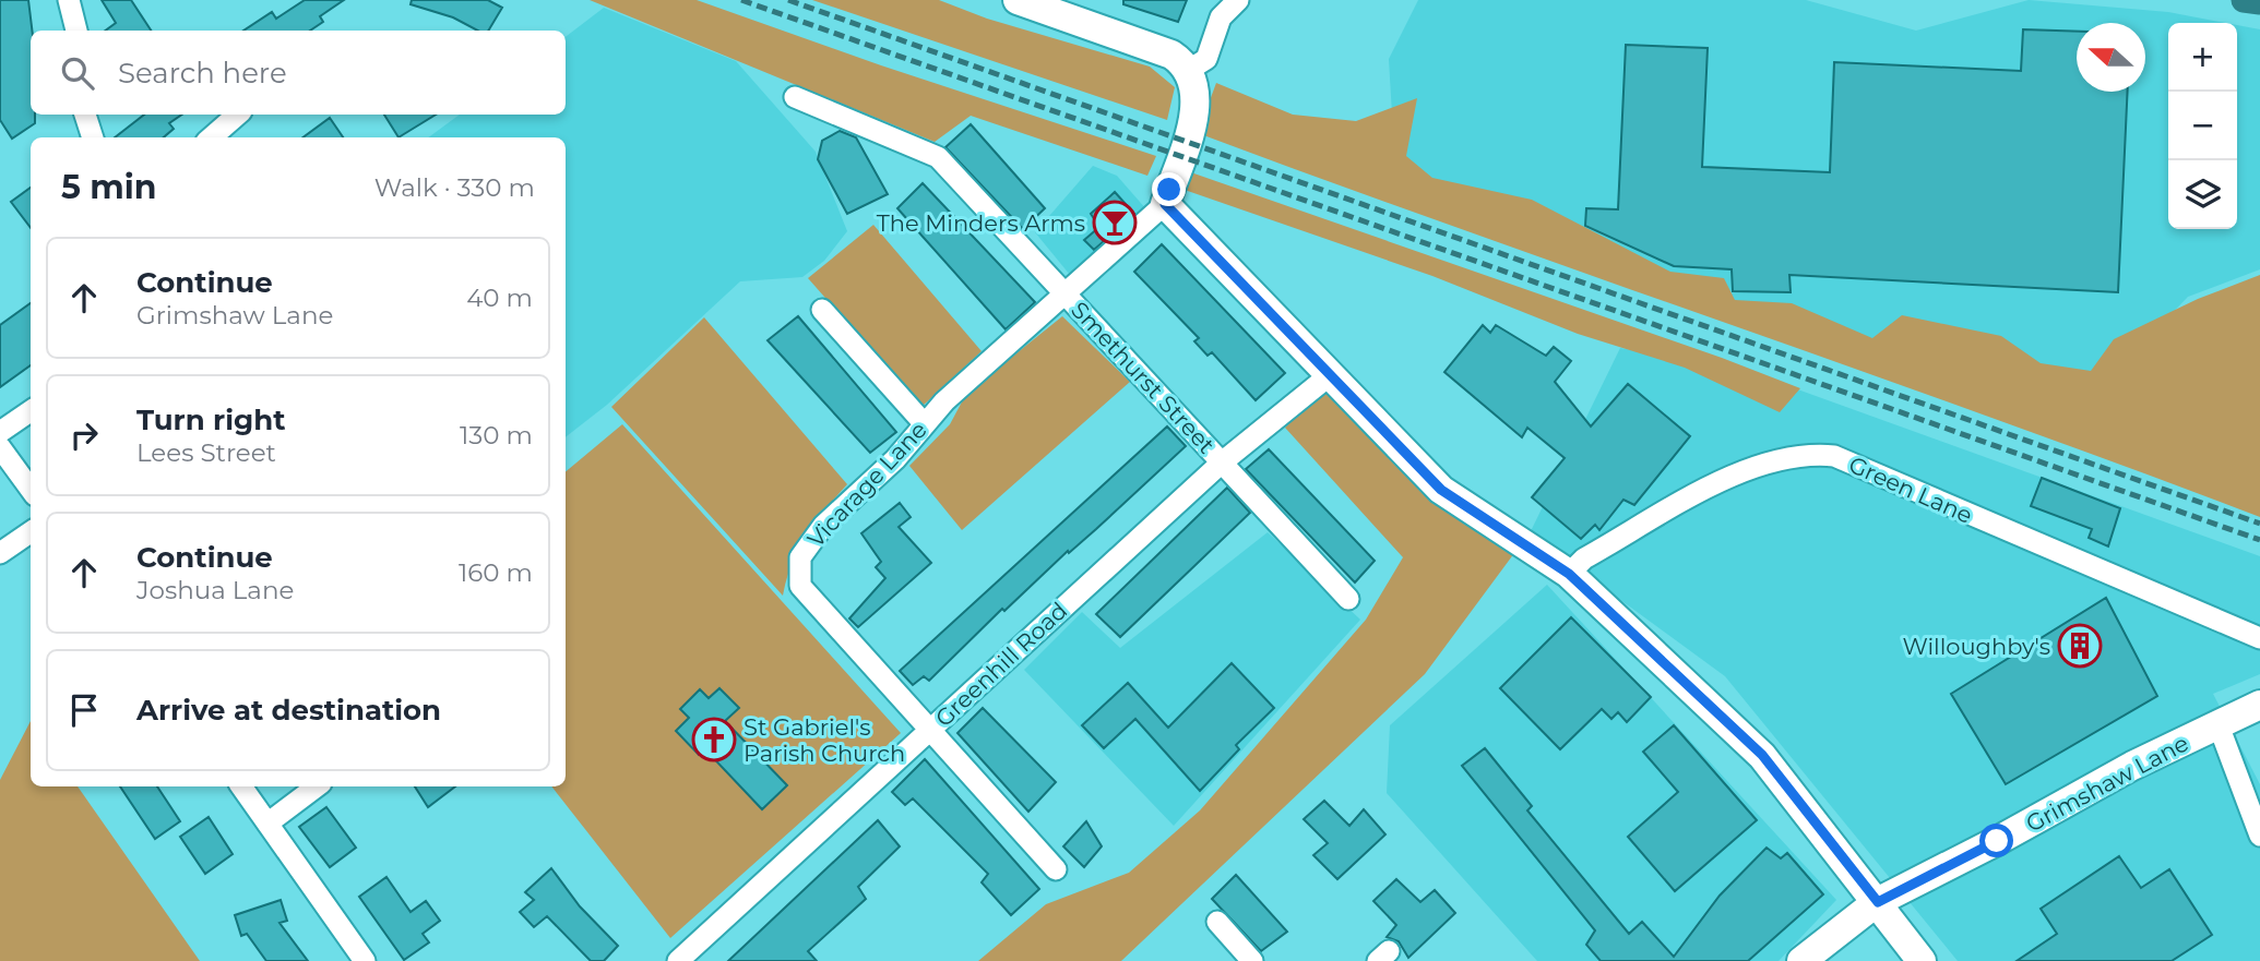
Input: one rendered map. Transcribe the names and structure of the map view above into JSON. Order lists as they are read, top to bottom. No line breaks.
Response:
{"streets":{"street":["Smethurst Street","Vicarage Lane","Green Lane","Greenhill Road","Grimshaw Lane"]},"crossings":[["Smethurst Street","Vicarage Lane"],["Smethurst Street","Greenhill Road"],["Vicarage Lane","Greenhill Road"]],"places":{"bar":["The Minders Arms"],"building":["Willoughby's"],"church":["St Gabriel's Parish Church"]},"north":"left","page":{"map_buttons":["+","−"],"search":"Search here","heading":["5 min","Walk · 330 m"],"list":[["Continue","Grimshaw Lane","40 m"],["Turn right","Lees Street","130 m"],["Continue","Joshua Lane","160 m"],"Arrive at destination"]}}
